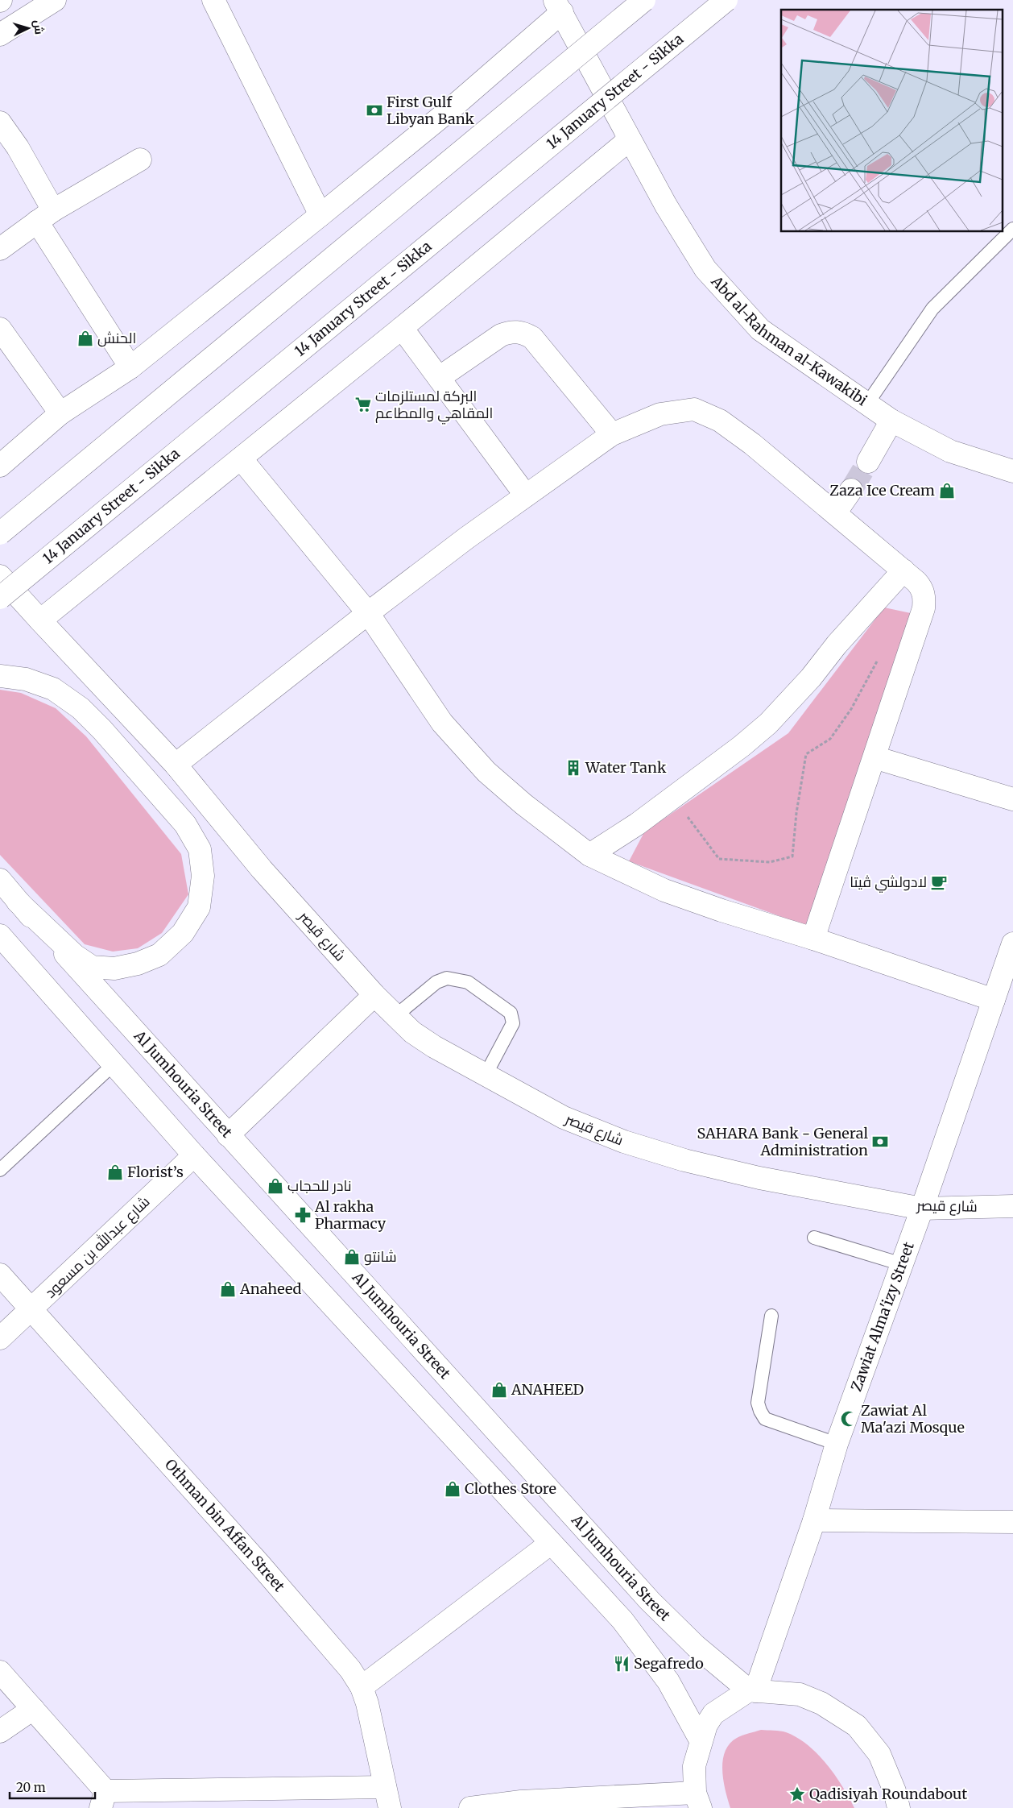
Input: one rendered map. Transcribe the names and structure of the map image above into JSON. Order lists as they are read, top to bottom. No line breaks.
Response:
{"streets":{"main road":["14 January Street - Sikka","Abd al-Rahman al-Kawakibi","شارع قيصر","Al Jumhouria Street","شارع عبدالله بن مسعود","Zawiat Alma'izy Street","Othman bin Affan Street"]},"crossings":[["شارع قيصر","Zawiat Alma'izy Street"],["Al Jumhouria Street","Zawiat Alma'izy Street"],["شارع عبدالله بن مسعود","Othman bin Affan Street"]],"places":{"bank":["First Gulf Libyan Bank","SAHARA Bank - General Administration"],"shop":["الحنش","Zaza Ice Cream","Florist’s","نادر للحجاب","شانتو","Anaheed","ANAHEED","Clothes Store"],"supermarket":["البركة لمستلزمات المقاهي والمطاعم"],"building":["Water Tank"],"cafe":["لادولشي ڤيتا"],"pharmacy":["Al rakha Pharmacy"],"mosque":["Zawiat Al Ma'azi Mosque"],"restaurant":["Segafredo"],"place":["Qadisiyah Roundabout"]},"scale_bar":"20 m","north":"right"}
